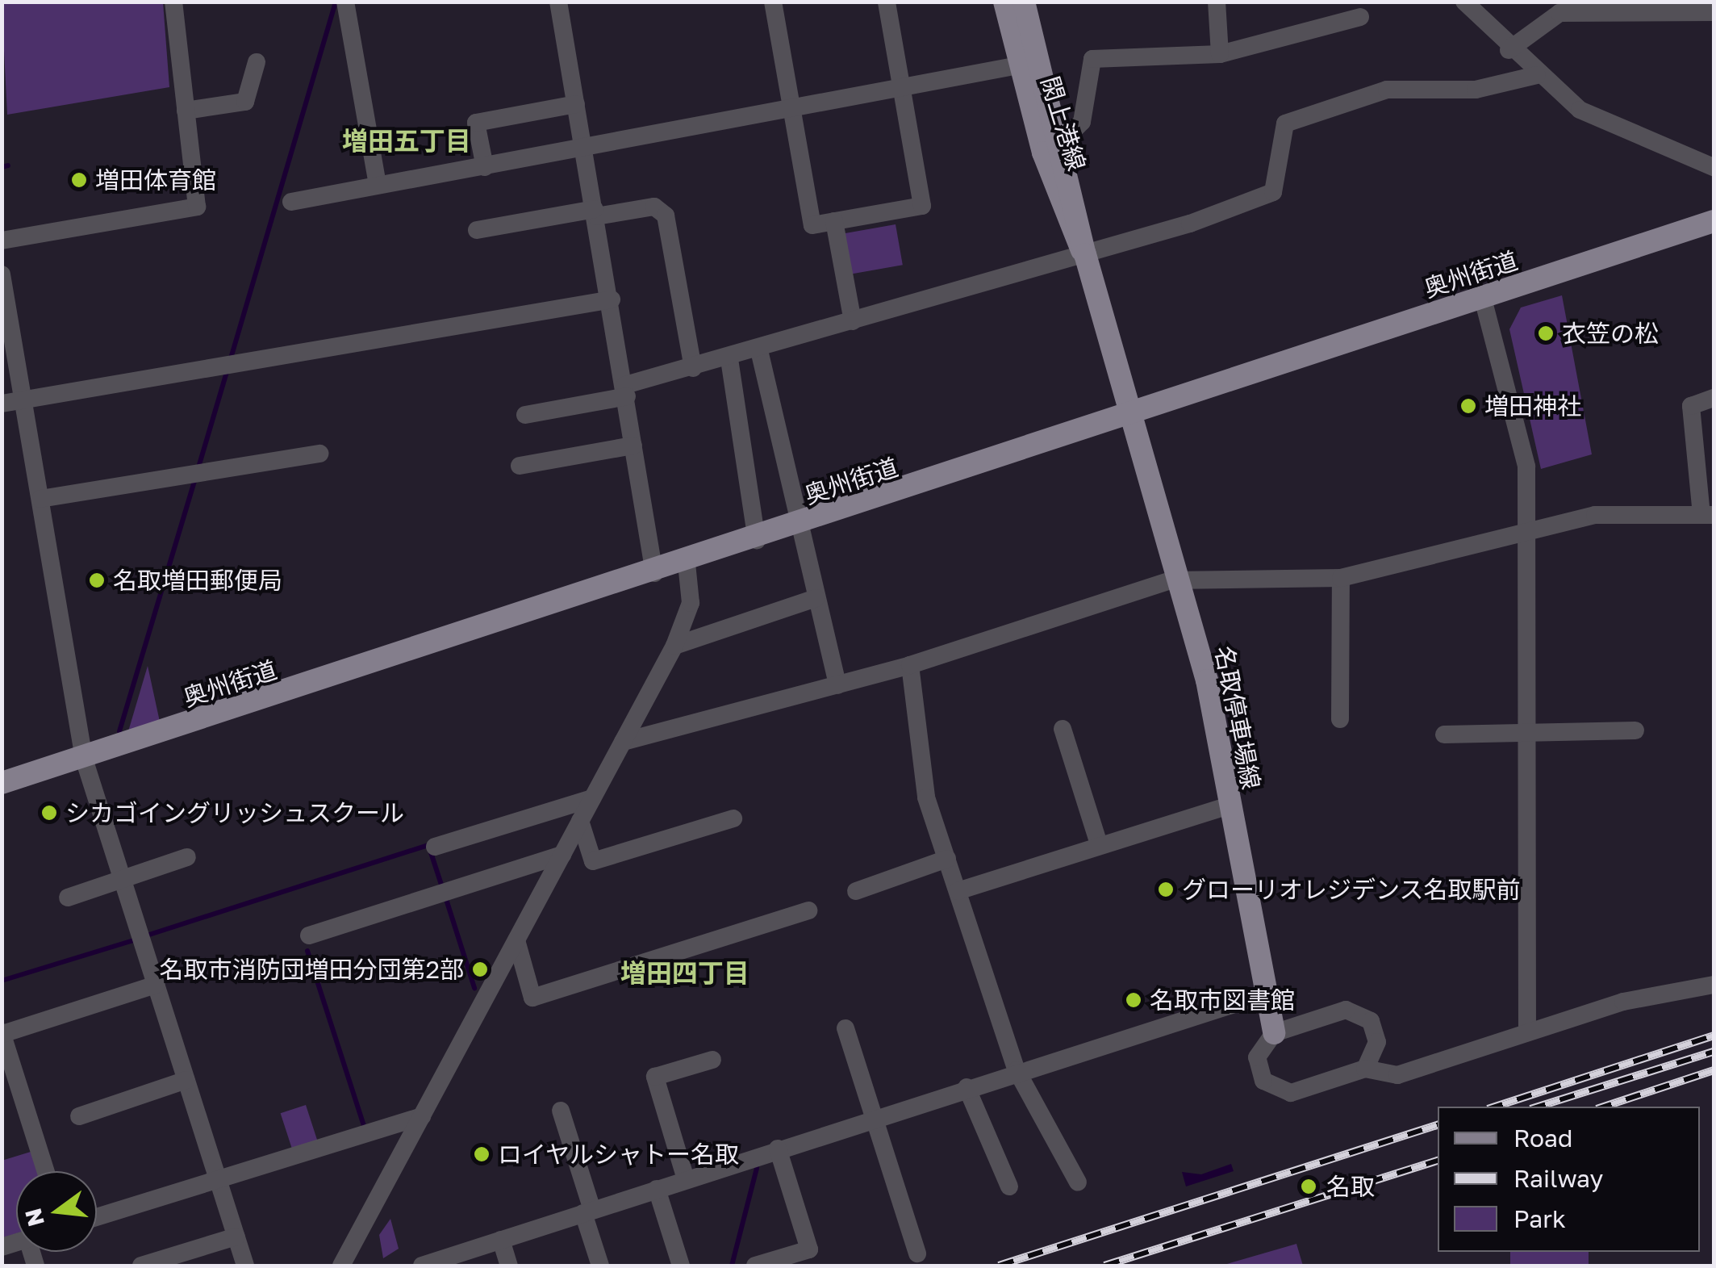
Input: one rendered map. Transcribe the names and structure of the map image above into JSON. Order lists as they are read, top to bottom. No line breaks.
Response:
{"streets":{"main road":["閖上港線","奥州街道","名取停車場線"]},"crossings":[["閖上港線","奥州街道"],["閖上港線","名取停車場線"],["奥州街道","名取停車場線"]],"districts":["増田五丁目","増田四丁目"],"places":["増田体育館","衣笠の松","増田神社","名取増田郵便局","シカゴイングリッシュスクール","グローリオレジデンス名取駅前","名取市消防団増田分団第2部","名取市図書館","ロイヤルシャトー名取","名取"],"legend":["Road","Railway","Park"],"north":"left"}
